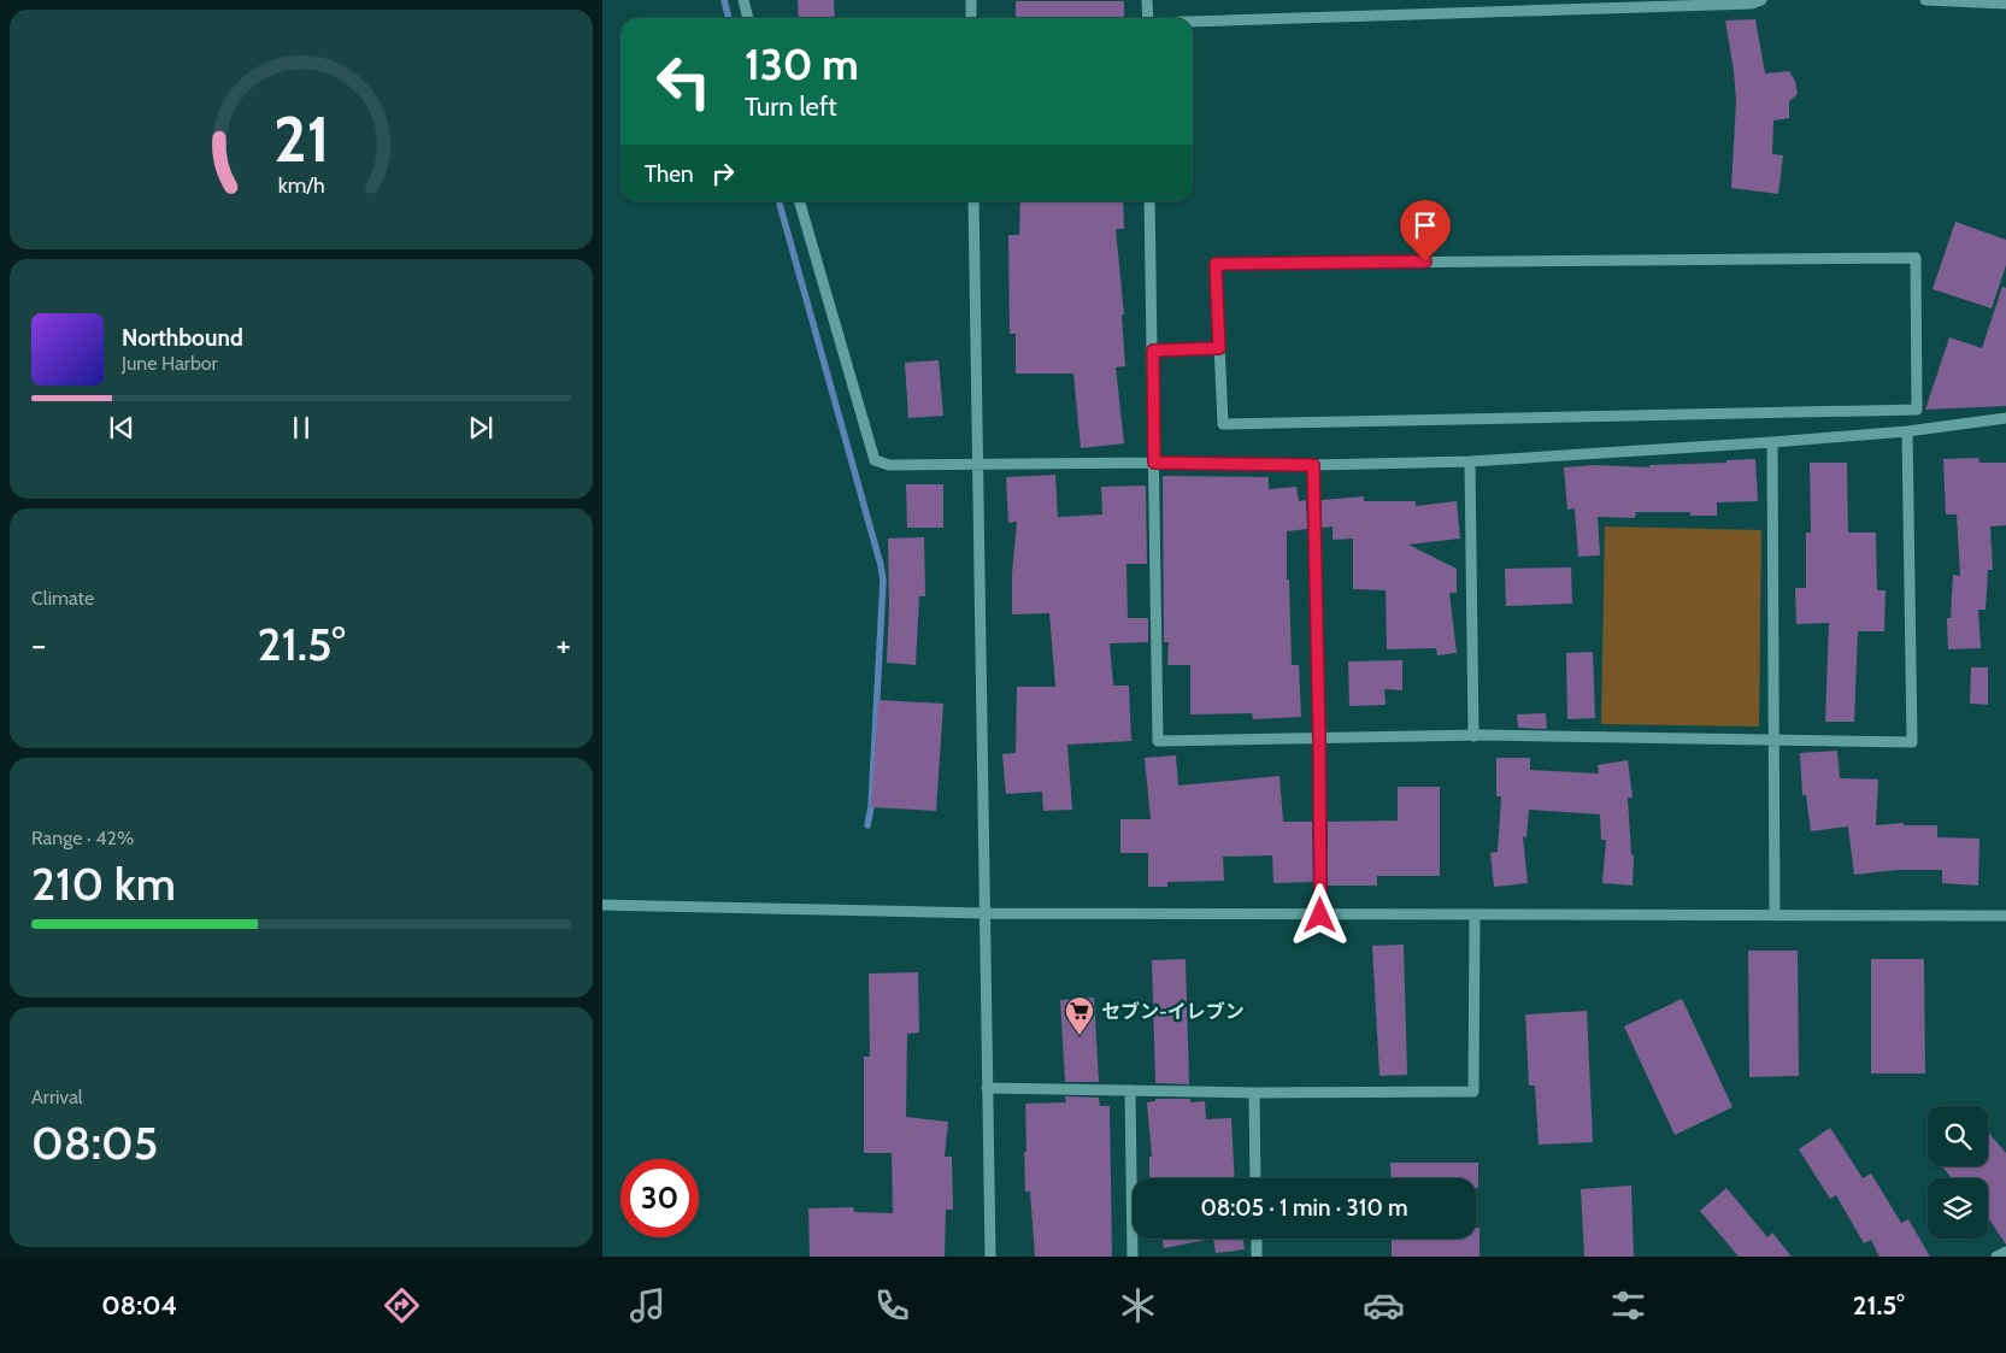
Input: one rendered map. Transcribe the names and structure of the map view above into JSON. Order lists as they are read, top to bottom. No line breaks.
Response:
{"places":{"supermarket":["セブン-イレブン"]},"page":{"turn":["130 m","Turn left"],"then":"Then","song":["Northbound","June Harbor"],"tile":["Climate",["Range · 42%","210 km"],["Arrival","08:05"]],"heat":["−","21.5°","+"],"limit":"30","trip":"08:05 · 1 min · 310 m","tabs":["08:04","21.5°"],"gauge":["21","km/h"]}}
